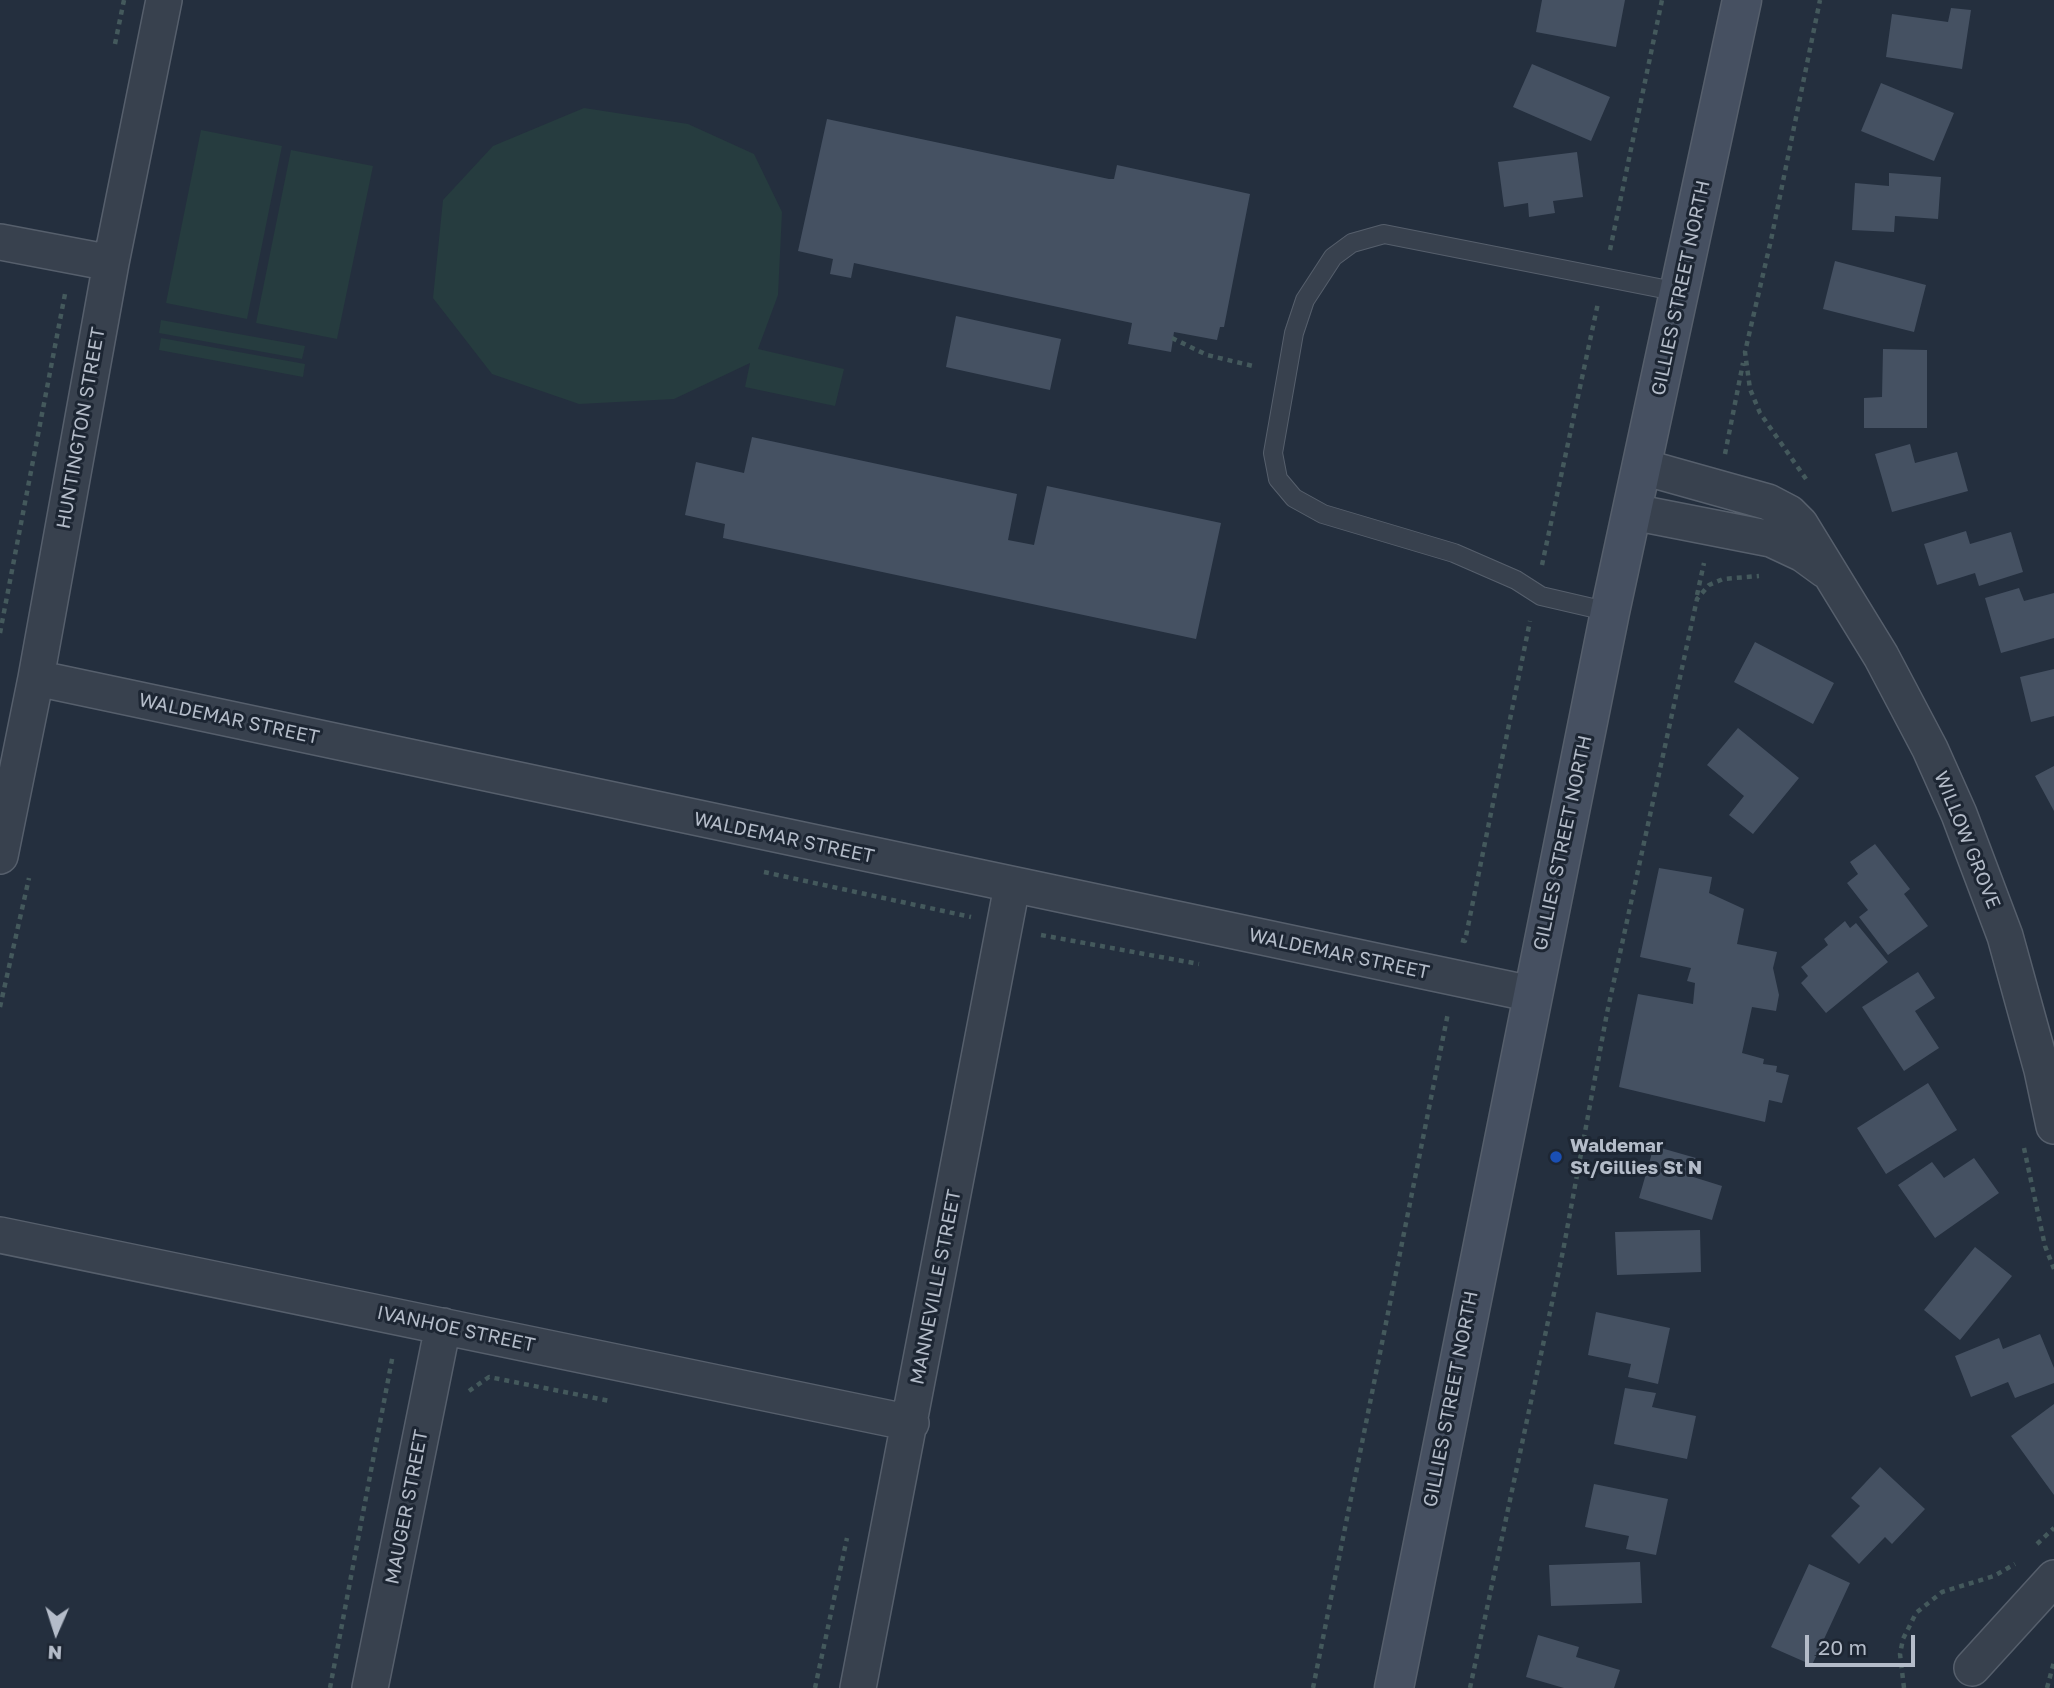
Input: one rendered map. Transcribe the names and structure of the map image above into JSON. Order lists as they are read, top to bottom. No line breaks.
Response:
{"streets":{"main road":["GILLIES STREET NORTH"],"street":["HUNTINGTON STREET","WALDEMAR STREET","WILLOW GROVE","MANNEVILLE STREET","IVANHOE STREET","MAUGER STREET"]},"crossings":[["GILLIES STREET NORTH","WALDEMAR STREET"],["GILLIES STREET NORTH","WILLOW GROVE"],["HUNTINGTON STREET","WALDEMAR STREET"],["WALDEMAR STREET","MANNEVILLE STREET"],["MANNEVILLE STREET","IVANHOE STREET"],["IVANHOE STREET","MAUGER STREET"]],"places":["Waldemar St/Gillies St N"],"scale_bar":"20 m","north":"bottom"}
